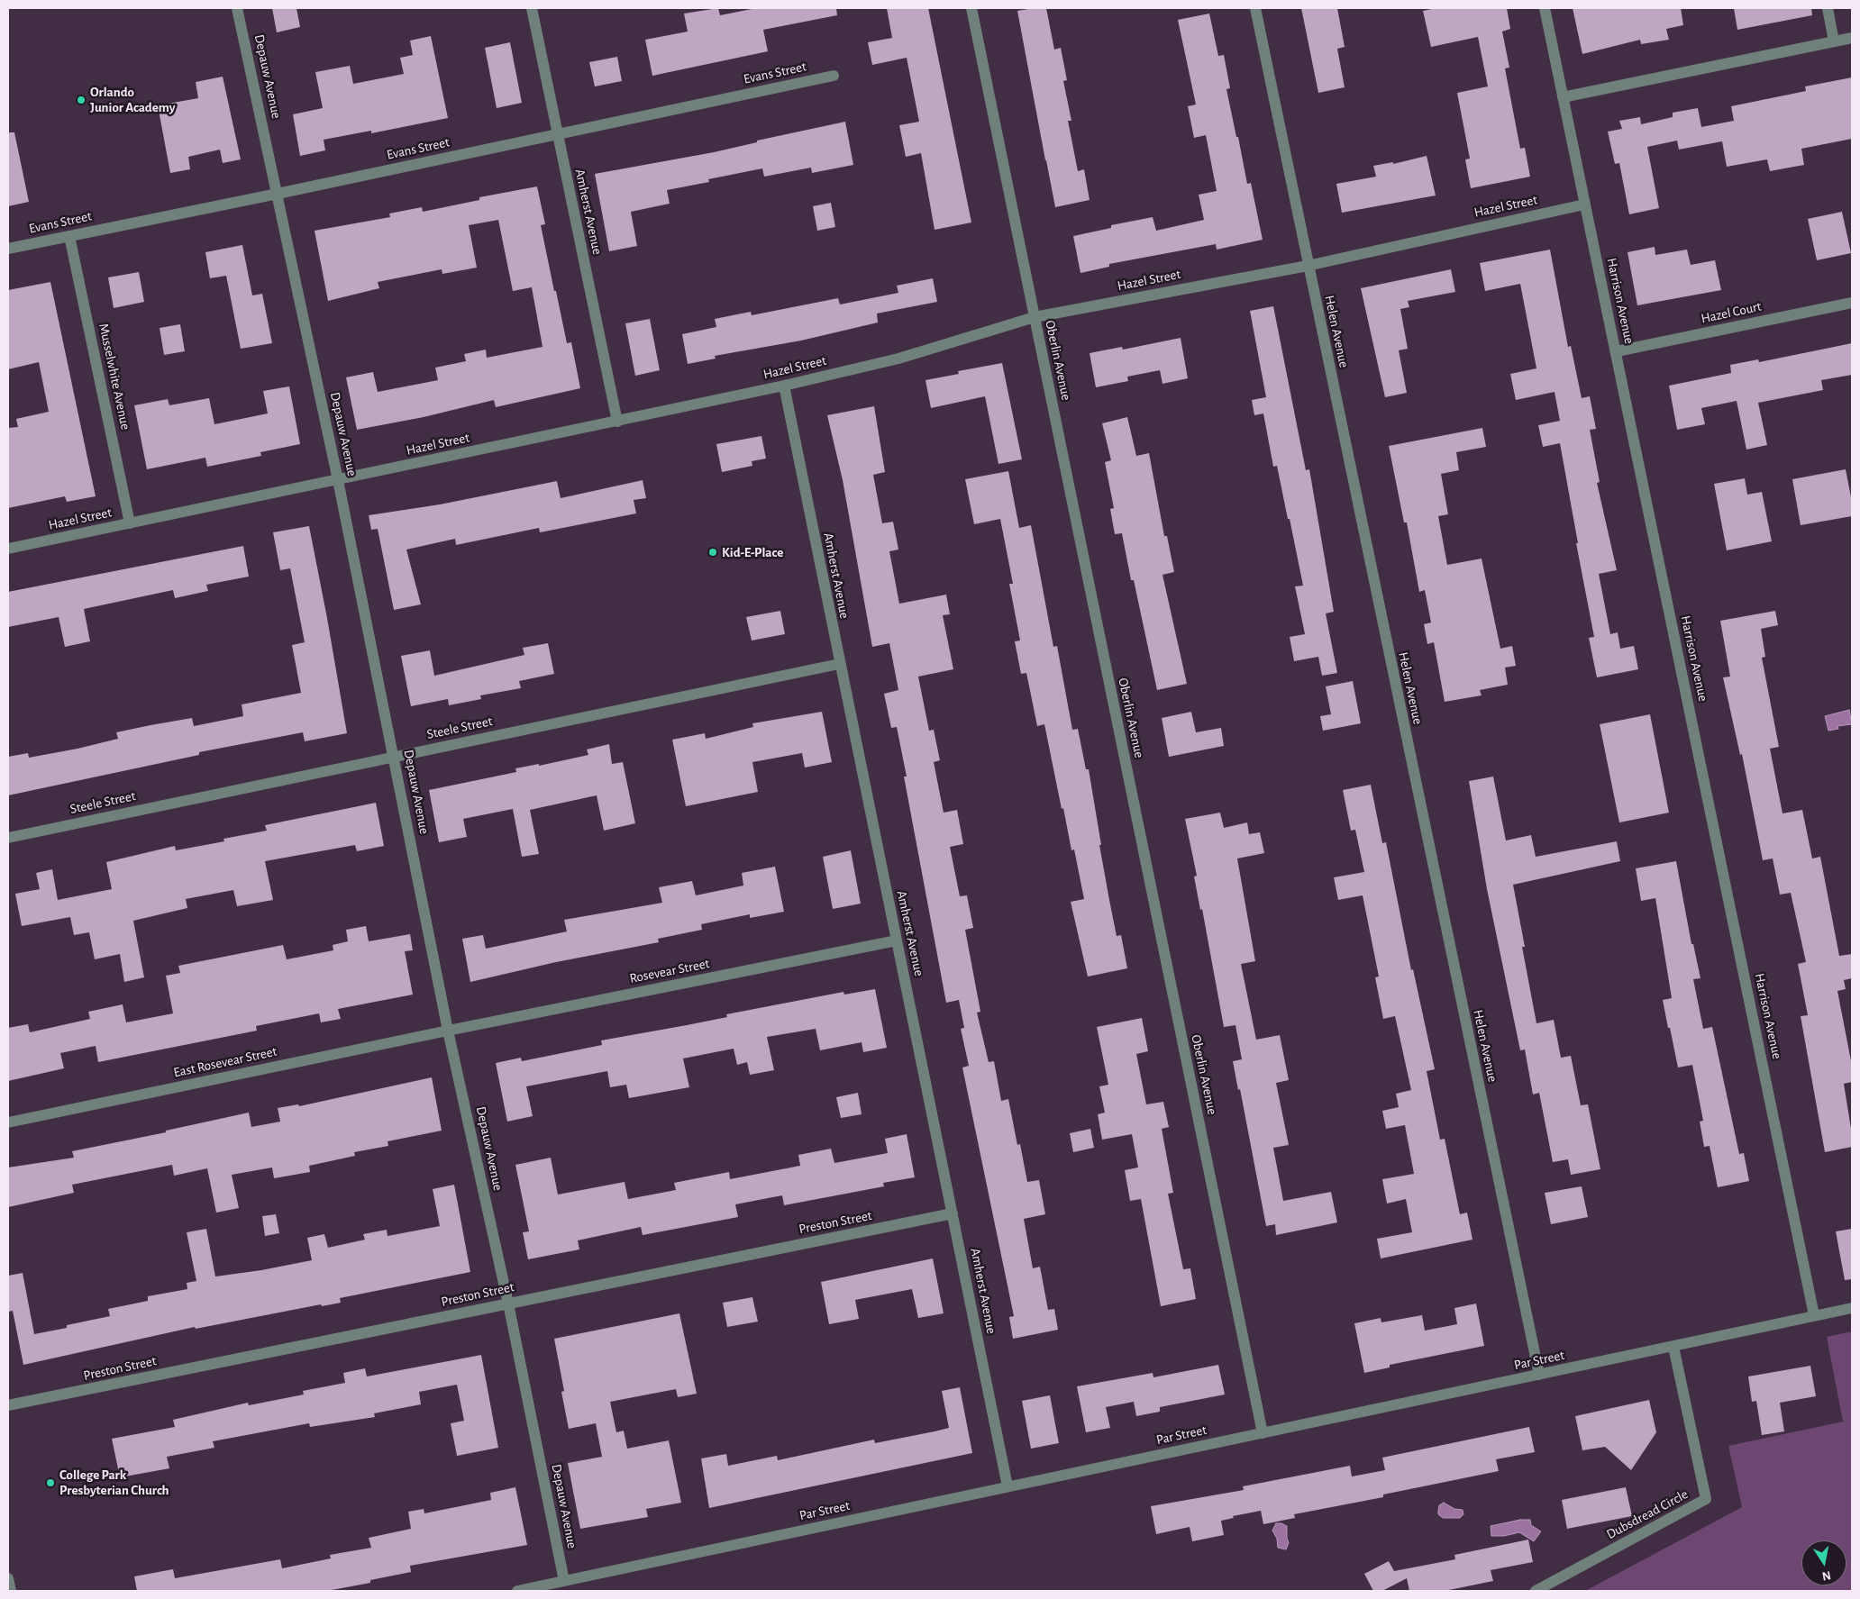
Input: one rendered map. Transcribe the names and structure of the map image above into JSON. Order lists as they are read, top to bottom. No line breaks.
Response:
{"streets":{"street":["Evans Street","Depauw Avenue","Hazel Street","Amherst Avenue","Harrison Avenue","Hazel Court","Helen Avenue","Oberlin Avenue","Musselwhite Avenue","Steele Street","Rosevear Street","East Rosevear Street","Preston Street","Par Street","Dubsdread Circle"]},"crossings":[["Evans Street","Depauw Avenue"],["Evans Street","Amherst Avenue"],["Evans Street","Musselwhite Avenue"],["Depauw Avenue","Hazel Street"],["Depauw Avenue","Steele Street"],["Depauw Avenue","Rosevear Street"],["Depauw Avenue","East Rosevear Street"],["Depauw Avenue","Preston Street"],["Depauw Avenue","Par Street"],["Hazel Street","Amherst Avenue"],["Hazel Street","Harrison Avenue"],["Hazel Street","Helen Avenue"],["Hazel Street","Oberlin Avenue"],["Hazel Street","Musselwhite Avenue"],["Amherst Avenue","Steele Street"],["Amherst Avenue","Rosevear Street"],["Amherst Avenue","Preston Street"],["Amherst Avenue","Par Street"],["Harrison Avenue","Hazel Court"],["Harrison Avenue","Par Street"],["Helen Avenue","Par Street"],["Oberlin Avenue","Par Street"],["Rosevear Street","East Rosevear Street"],["Par Street","Dubsdread Circle"]],"places":["Orlando Junior Academy","Kid-E-Place","College Park Presbyterian Church"],"north":"bottom"}
